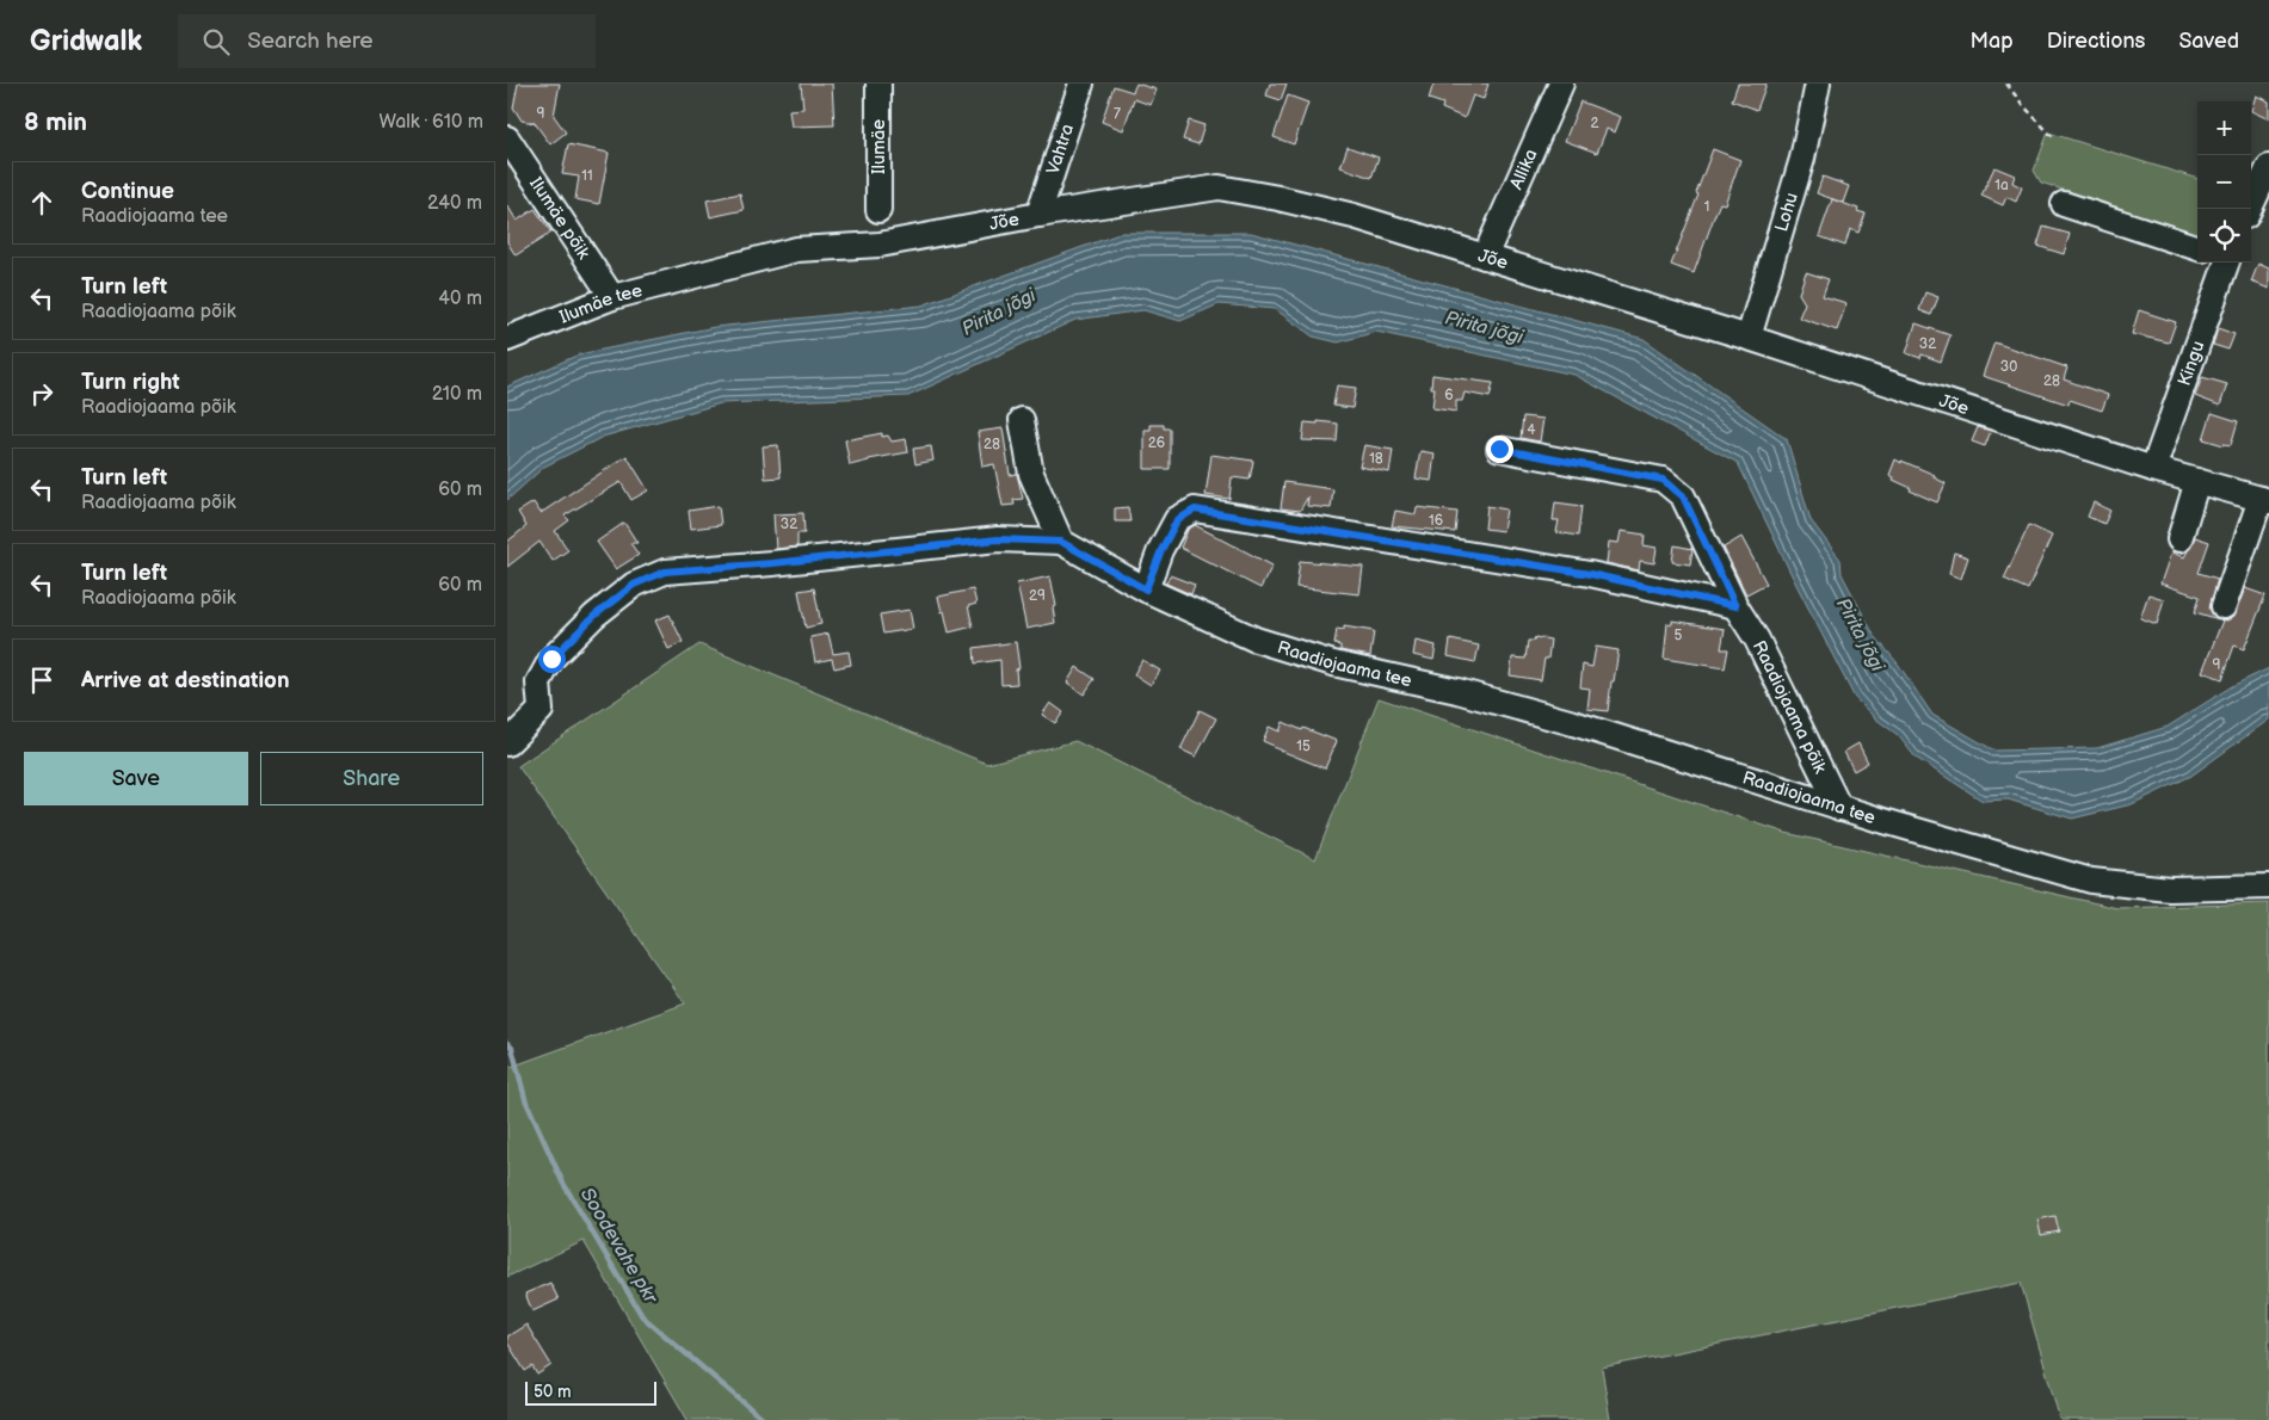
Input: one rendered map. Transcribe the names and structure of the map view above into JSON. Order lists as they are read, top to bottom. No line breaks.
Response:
{"streets":{"street":["Ilumäe","Vahtra","Allika","Lohu","Ilumäe põik","Jõe","Ilumäe tee","Kingu","Raadiojaama tee","Raadiojaama põik"]},"crossings":[["Vahtra","Jõe"],["Allika","Jõe"],["Lohu","Jõe"],["Ilumäe põik","Ilumäe tee"],["Jõe","Ilumäe tee"],["Jõe","Kingu"],["Raadiojaama tee","Raadiojaama põik"]],"water":["Pirita jõgi","Soodevahe pkr"],"house_numbers":["9","7","2","11","1a","1","32","30","28","6","4","26","28","18","16","32","29","5","9","15"],"scale_bar":"50 m","page":{"header":"Gridwalk","search":"Search here","nav":["Map","Directions","Saved"],"heading":["8 min","Walk · 610 m"],"map_buttons":["+","−"],"list":[["Continue","Raadiojaama tee","240 m"],["Turn left","Raadiojaama põik","40 m"],["Turn right","Raadiojaama põik","210 m"],["Turn left","Raadiojaama põik","60 m"],["Turn left","Raadiojaama põik","60 m"],"Arrive at destination"],"buttons":["Save","Share"],"scale":"50 m"}}
